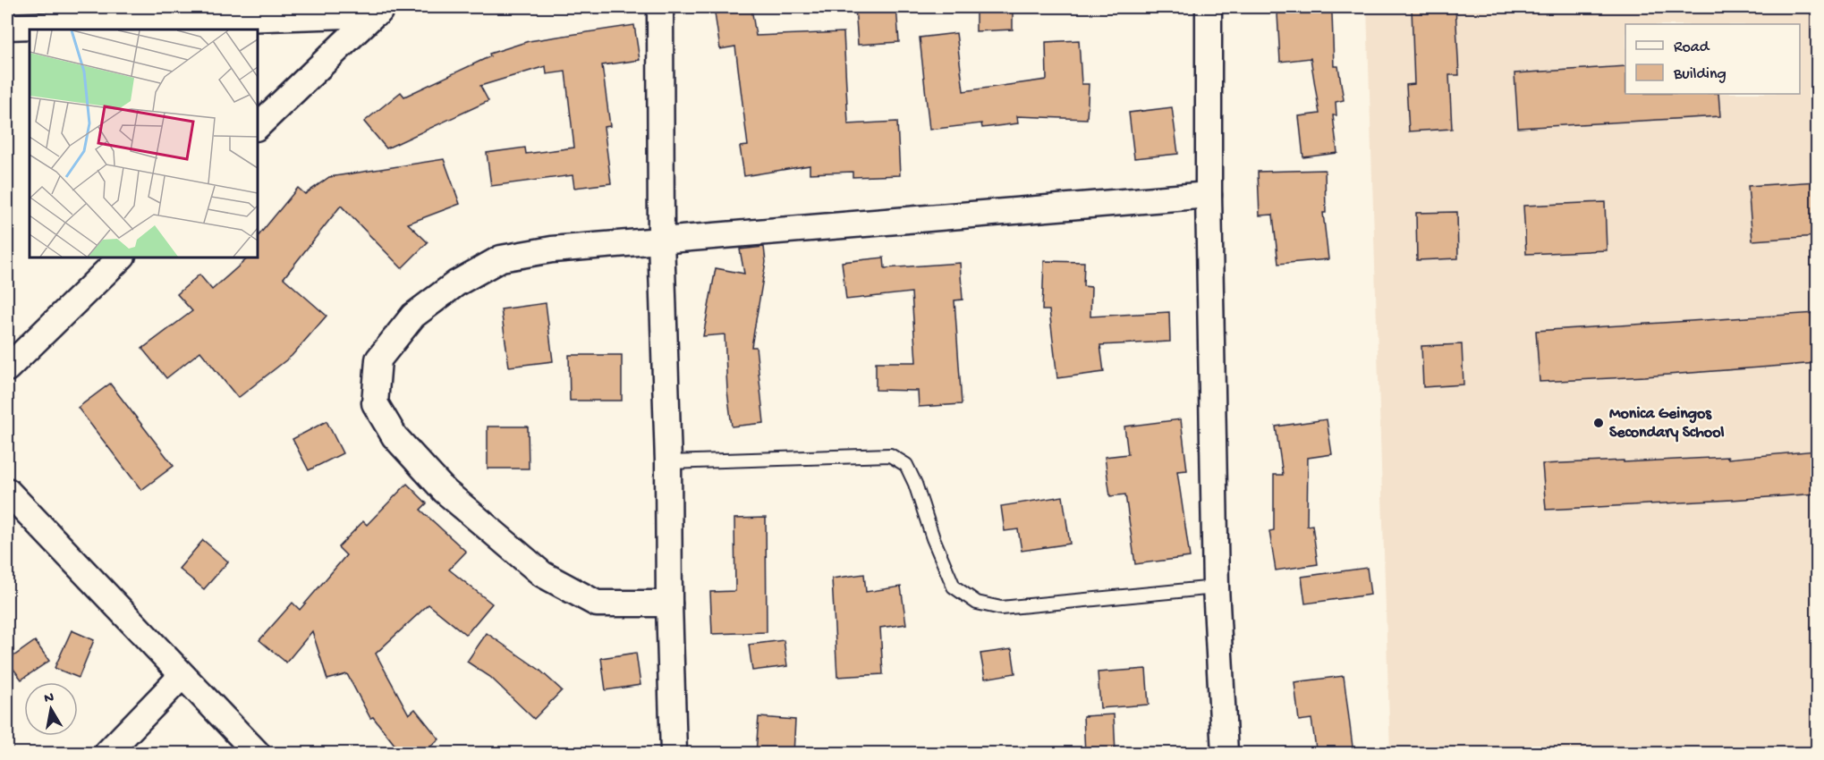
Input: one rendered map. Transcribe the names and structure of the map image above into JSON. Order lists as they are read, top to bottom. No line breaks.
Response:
{"places":["Monica Geingos Secondary School"],"legend":["Road","Building"],"north":"top"}
